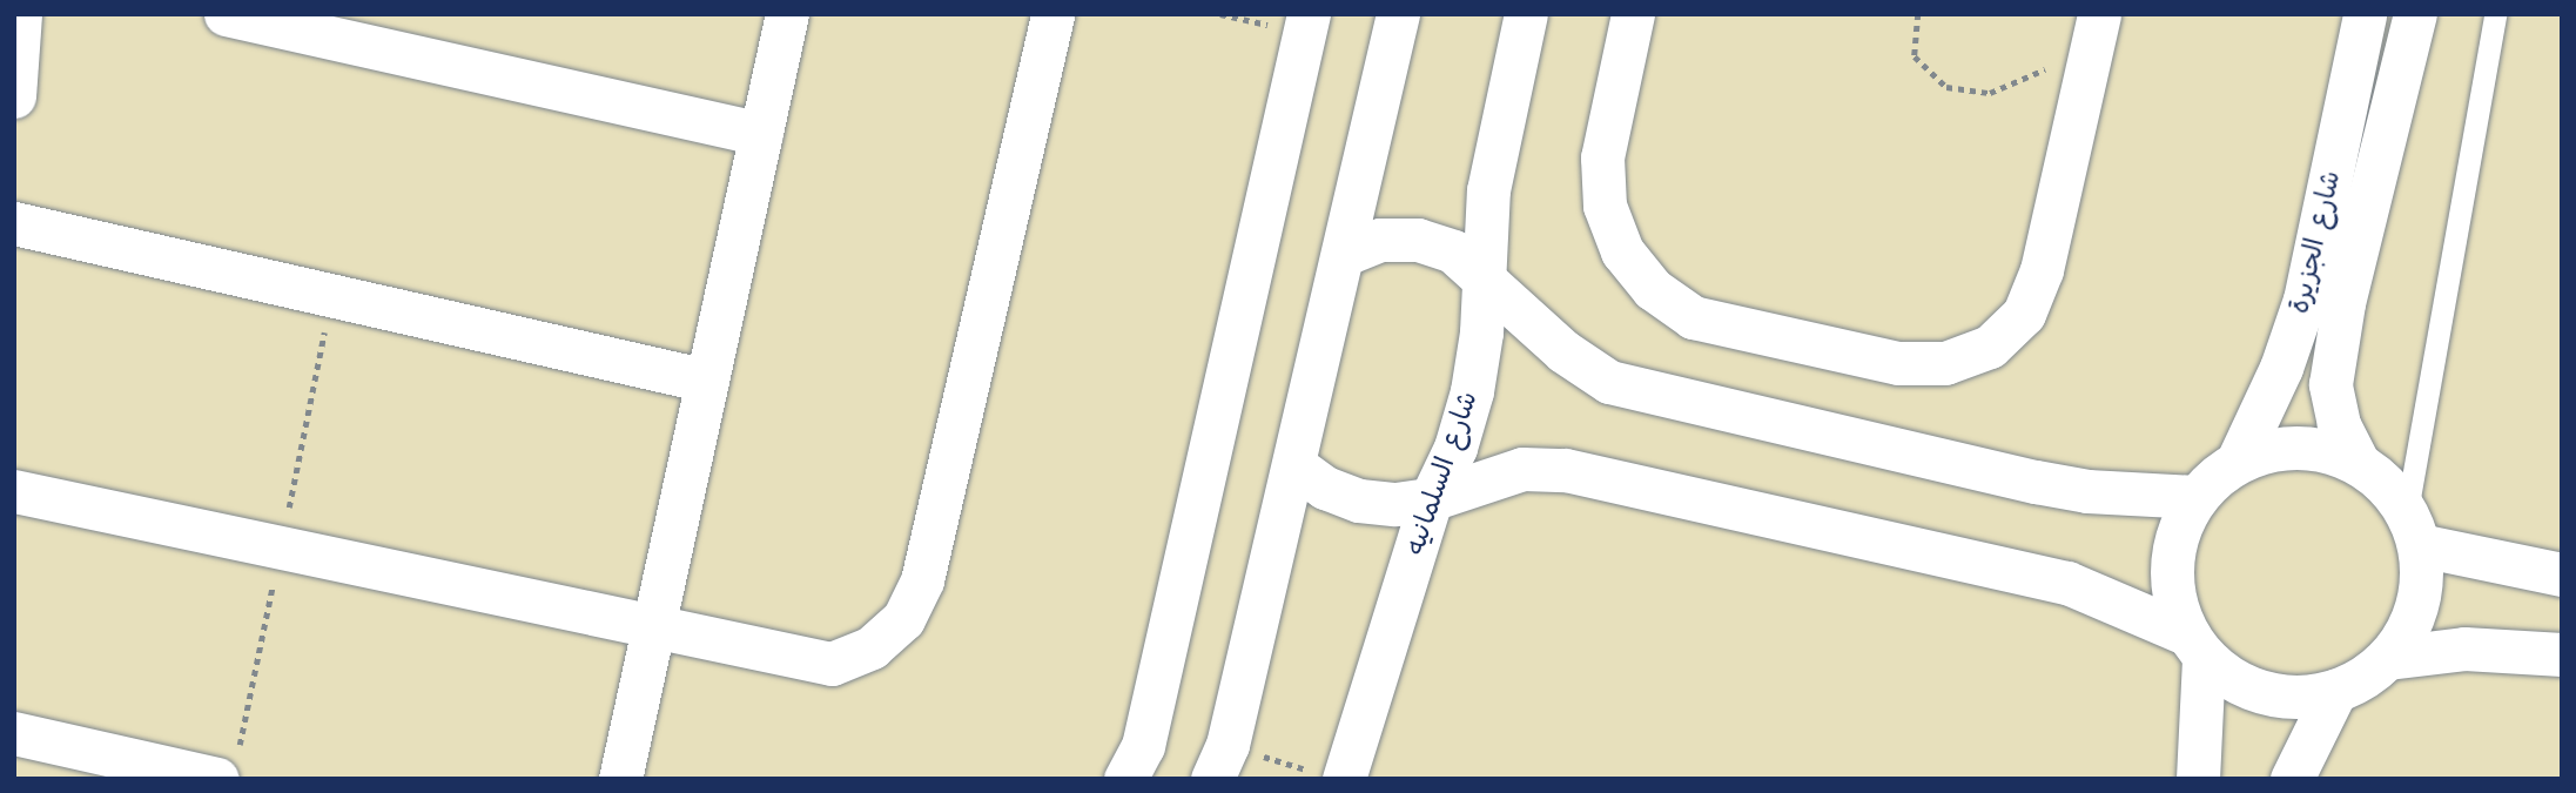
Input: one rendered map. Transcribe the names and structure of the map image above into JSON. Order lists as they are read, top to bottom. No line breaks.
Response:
{"streets":{"street":["شارع الجزيرة","شارع السلمانيه"]}}
